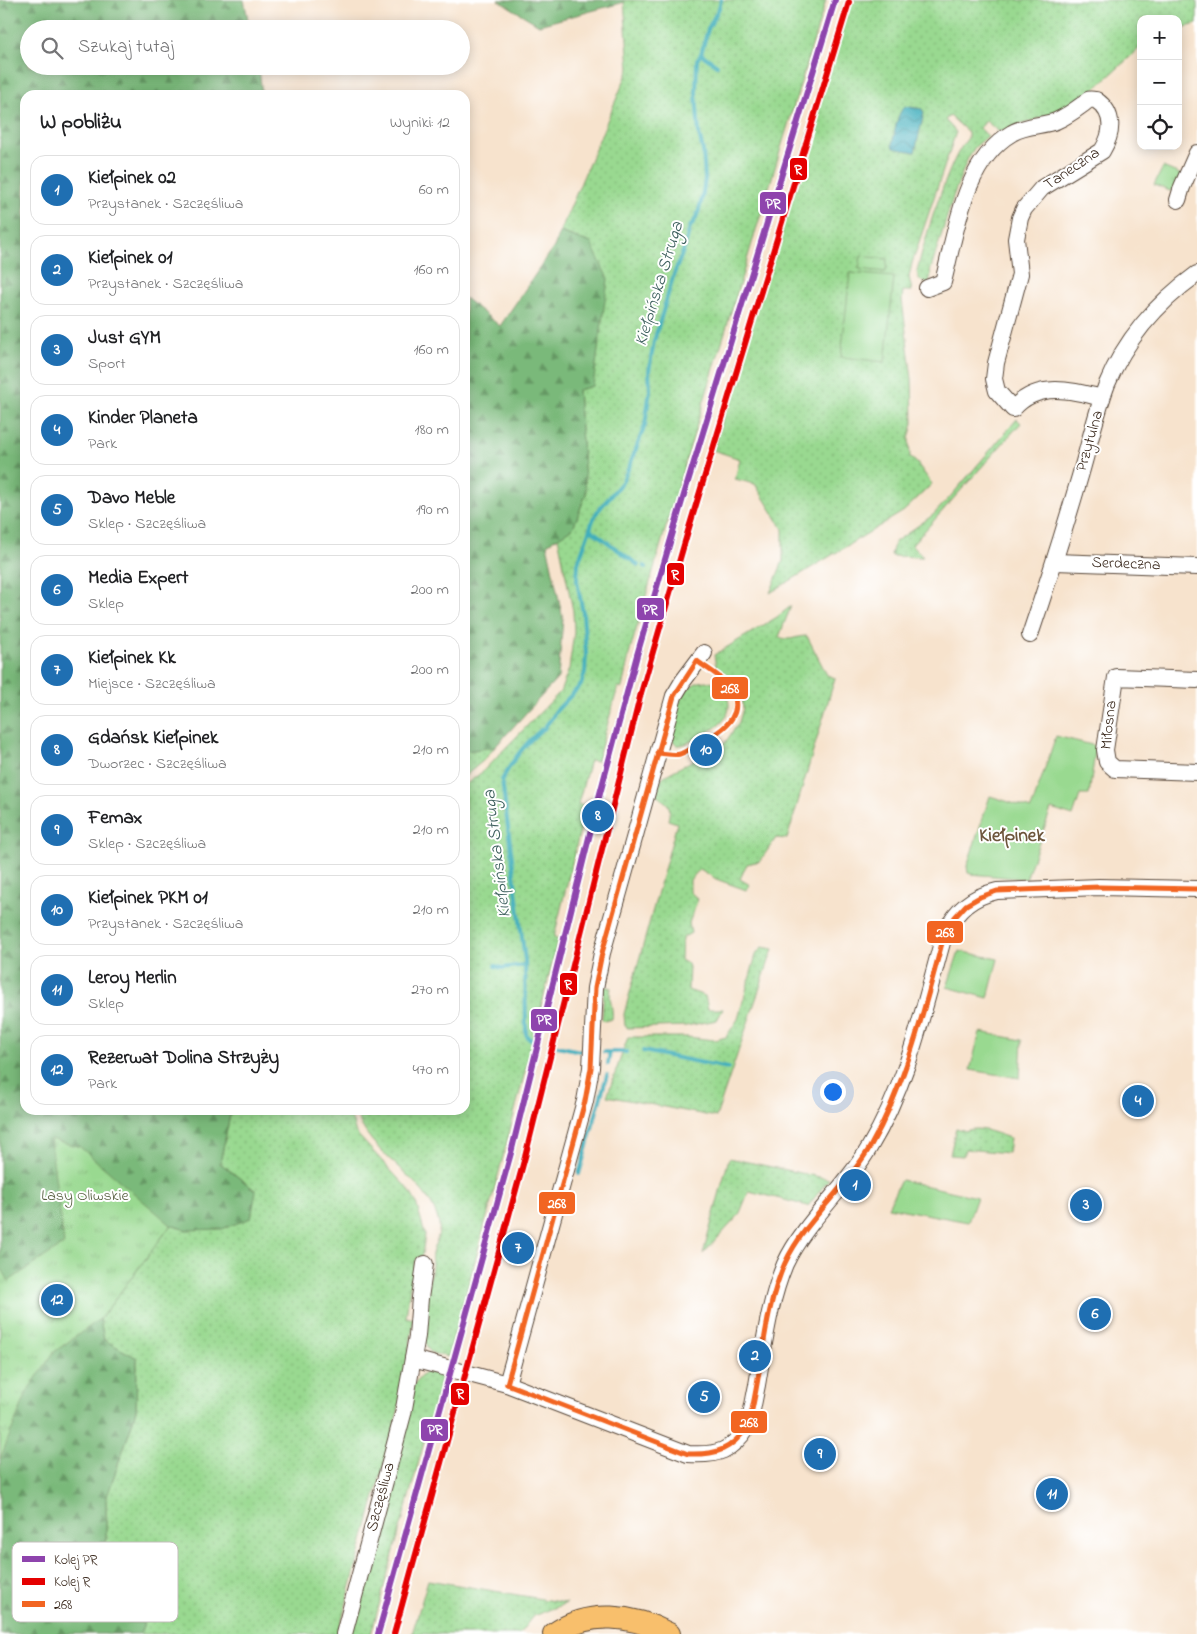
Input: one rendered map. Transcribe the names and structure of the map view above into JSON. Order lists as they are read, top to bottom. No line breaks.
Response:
{"streets":{"street":["Taneczna","Przytulna","Serdeczna","Miłosna","Szczęśliwa"]},"crossings":[["Taneczna","Przytulna"],["Przytulna","Serdeczna"]],"districts":["Kiełpinek"],"water":["Kiełpińska Struga"],"parks":["Lasy Oliwskie"],"lines":["rail line PR","rail line R","transit line 268"],"legend":["Kolej PR","Kolej R","268"],"page":{"map_buttons":["+","−"],"search":"Szukaj tutaj","heading":["W pobliżu","Wyniki: 12"],"list":[{"mark":"1","name":"Kiełpinek 02","note":"Przystanek · Szczęśliwa","value":"60 m"},{"mark":"2","name":"Kiełpinek 01","note":"Przystanek · Szczęśliwa","value":"160 m"},{"mark":"3","name":"Just GYM","note":"Sport","value":"160 m"},{"mark":"4","name":"Kinder Planeta","note":"Park","value":"180 m"},{"mark":"5","name":"Davo Meble","note":"Sklep · Szczęśliwa","value":"190 m"},{"mark":"6","name":"Media Expert","note":"Sklep","value":"200 m"},{"mark":"7","name":"Kiełpinek Kk","note":"Miejsce · Szczęśliwa","value":"200 m"},{"mark":"8","name":"Gdańsk Kiełpinek","note":"Dworzec · Szczęśliwa","value":"210 m"},{"mark":"9","name":"Femax","note":"Sklep · Szczęśliwa","value":"210 m"},{"mark":"10","name":"Kiełpinek PKM 01","note":"Przystanek · Szczęśliwa","value":"210 m"},{"mark":"11","name":"Leroy Merlin","note":"Sklep","value":"270 m"},{"mark":"12","name":"Rezerwat Dolina Strzyży","note":"Park","value":"470 m"}],"pins":["10","8","4","1","3","7","12","6","2","5","9","11"]}}
